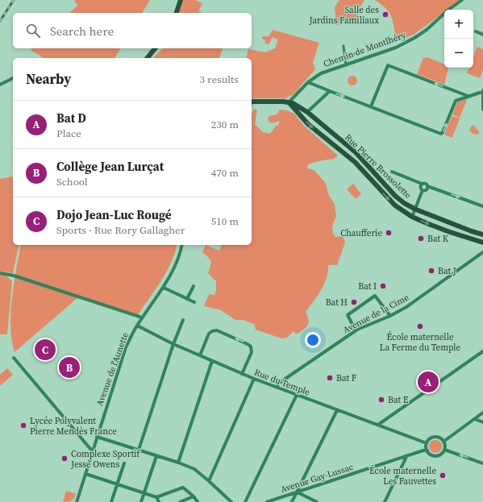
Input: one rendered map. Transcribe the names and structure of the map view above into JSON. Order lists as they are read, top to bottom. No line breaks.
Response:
{"streets":{"main road":["Rue Pierre Brossolette"],"street":["Chemin de Montlhéry","Avenue de la Cime","Avenue de l'Aunette","Rue du Temple","Avenue Gay-Lussac"]},"crossings":[["Chemin de Montlhéry","Rue Pierre Brossolette"],["Avenue de la Cime","Rue du Temple"],["Avenue de l'Aunette","Rue du Temple"],["Rue du Temple","Avenue Gay-Lussac"]],"places":["Salle des Jardins Familiaux","Chaufferie","Bat K","Bat J","Bat I","Bat H","École maternelle La Ferme du Temple","Bat F","Bat E","Lycée Polyvalent Pierre Mendès France","Complexe Sportif Jesse Owens","École maternelle Les Fauvettes"],"page":{"map_buttons":["+","−"],"search":"Search here","heading":["Nearby","3 results"],"list":[{"mark":"A","name":"Bat D","note":"Place","value":"230 m"},{"mark":"B","name":"Collège Jean Lurçat","note":"School","value":"470 m"},{"mark":"C","name":"Dojo Jean-Luc Rougé","note":"Sports · Rue Rory Gallagher","value":"510 m"}],"pins":["C","B","A"]}}
